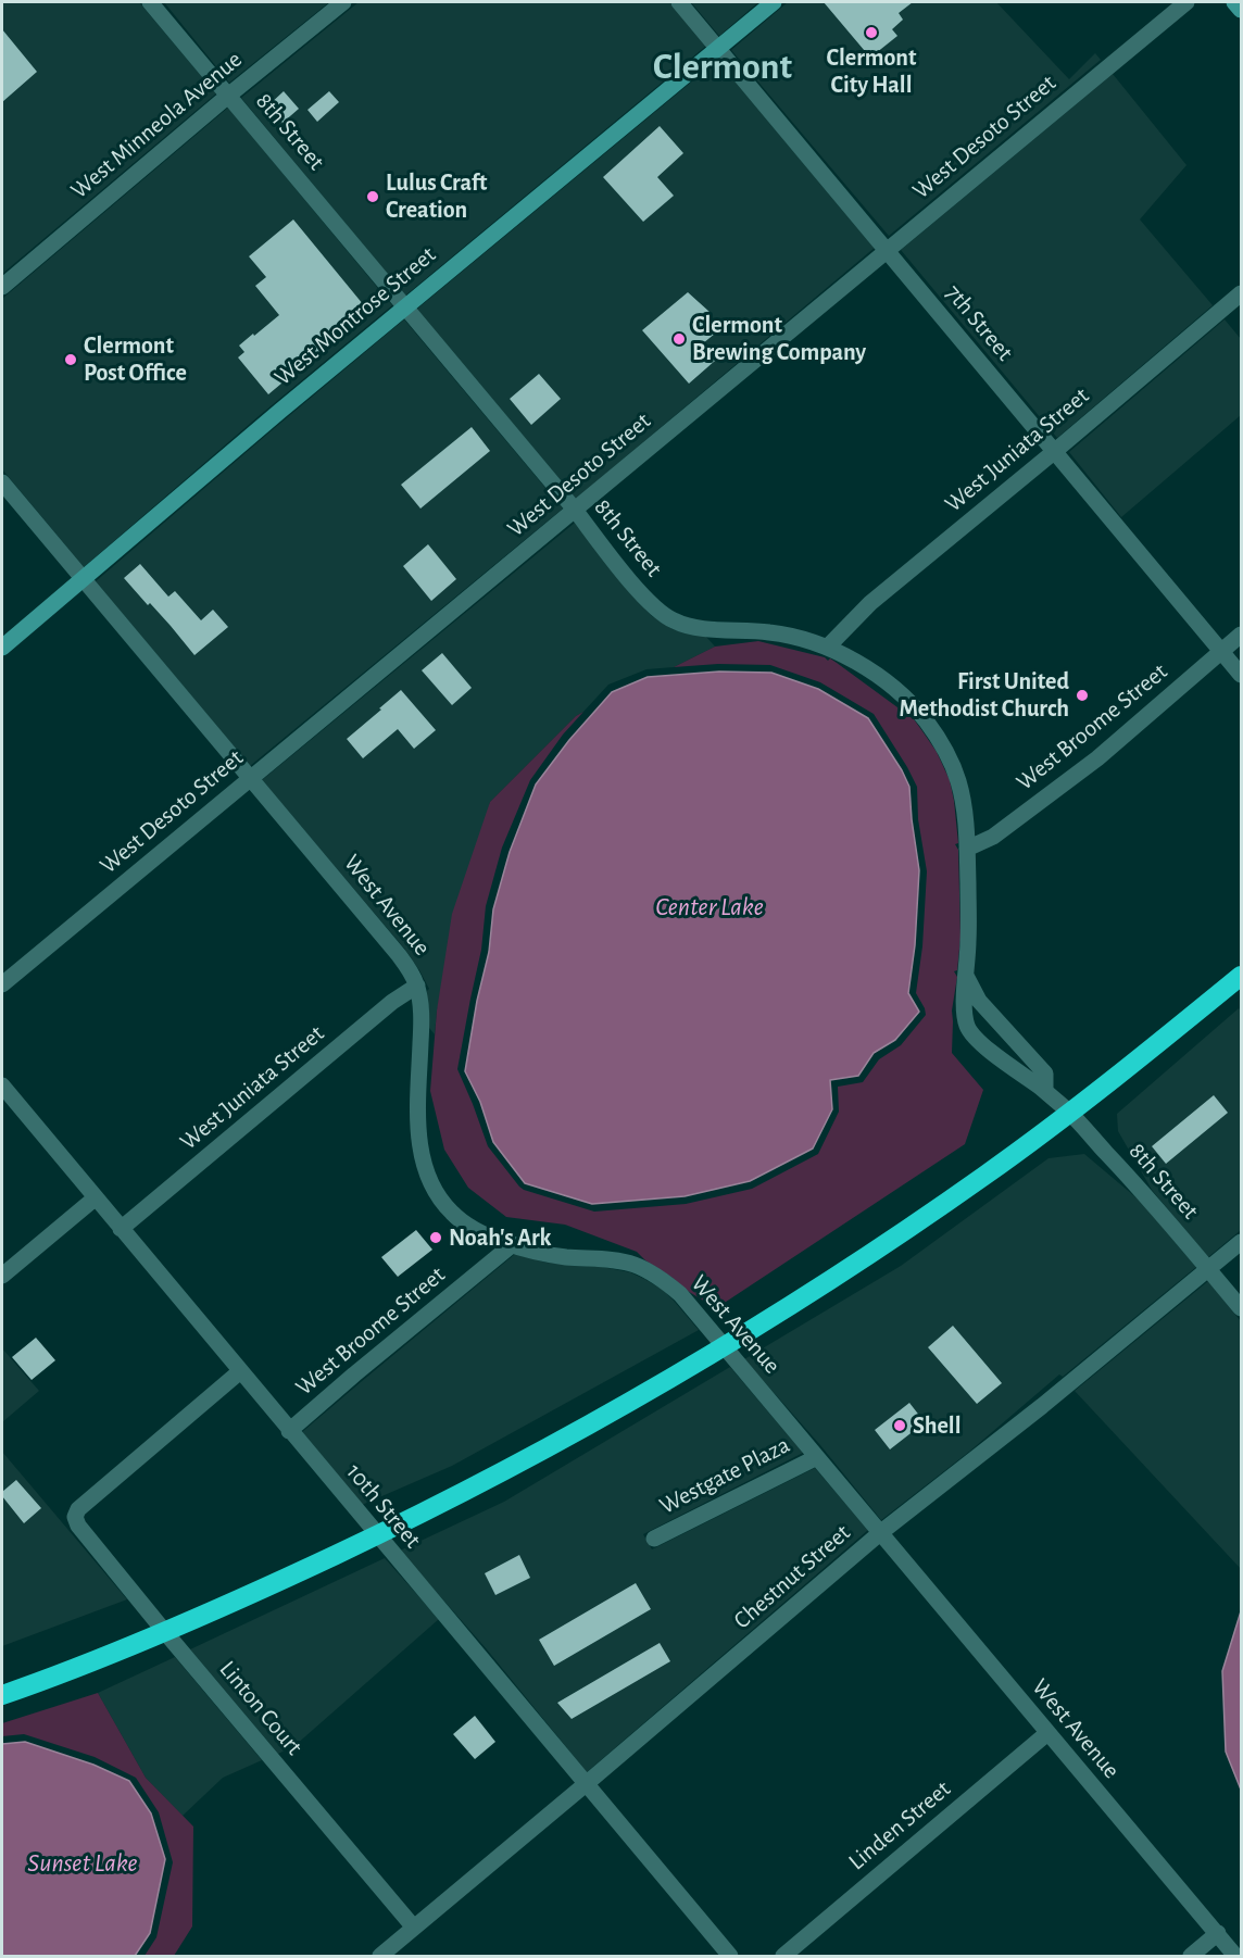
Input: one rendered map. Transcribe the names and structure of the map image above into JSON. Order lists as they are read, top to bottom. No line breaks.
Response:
{"streets":{"street":["West Minneola Avenue","8th Street","West Desoto Street","West Montrose Street","7th Street","West Juniata Street","West Broome Street","West Avenue","Westgate Plaza","10th Street","Chestnut Street","Linton Court","Linden Street"]},"crossings":[["West Minneola Avenue","8th Street"],["8th Street","West Desoto Street"],["8th Street","West Montrose Street"],["8th Street","West Juniata Street"],["8th Street","West Broome Street"],["8th Street","Chestnut Street"],["West Desoto Street","7th Street"],["West Desoto Street","West Avenue"],["West Montrose Street","7th Street"],["West Montrose Street","West Avenue"],["7th Street","West Juniata Street"],["7th Street","West Broome Street"],["West Juniata Street","West Avenue"],["West Juniata Street","10th Street"],["West Broome Street","West Avenue"],["West Broome Street","10th Street"],["West Avenue","Westgate Plaza"],["West Avenue","Chestnut Street"],["West Avenue","Linden Street"],["10th Street","Chestnut Street"],["10th Street","Linton Court"],["Chestnut Street","Linton Court"]],"districts":["Clermont"],"water":["Center Lake","Sunset Lake"],"places":["Clermont City Hall","Lulus Craft Creation","Clermont Brewing Company","Clermont Post Office","First United Methodist Church","Noah's Ark","Shell"]}
